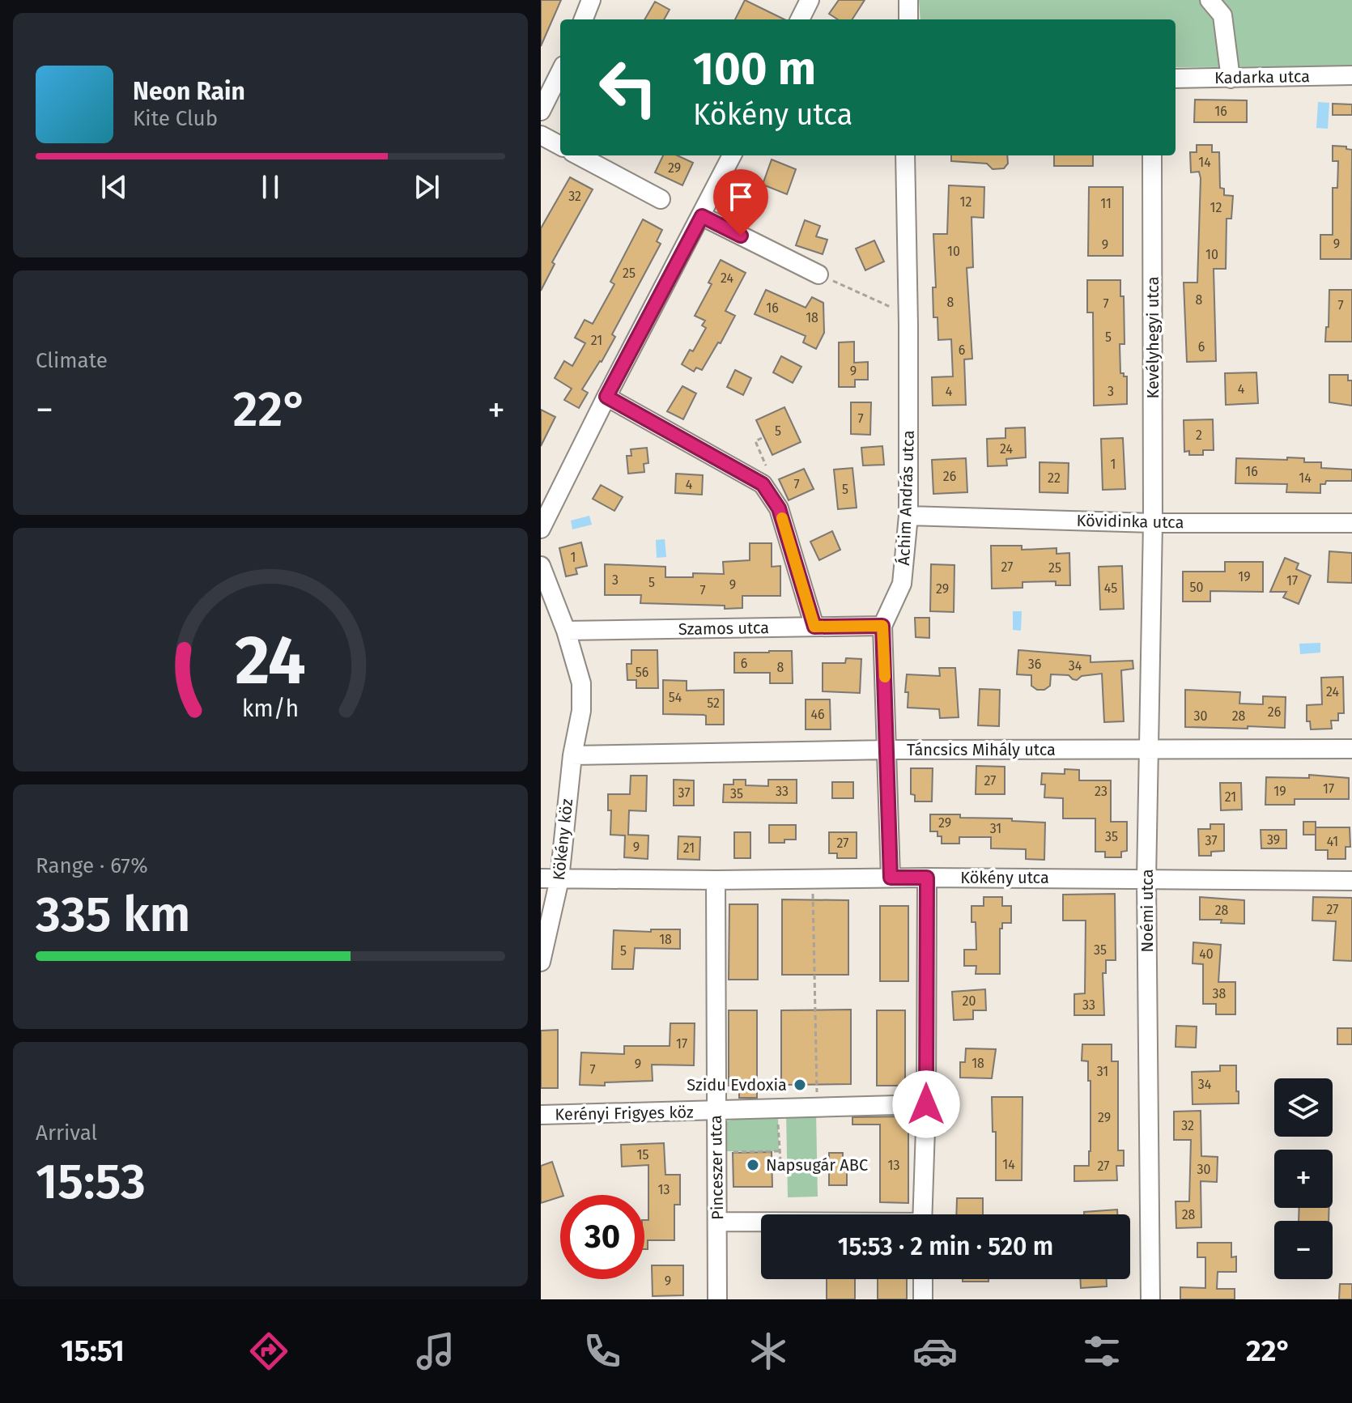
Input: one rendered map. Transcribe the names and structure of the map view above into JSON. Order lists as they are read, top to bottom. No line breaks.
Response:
{"streets":{"street":["Kadarka utca","Kevélyhegyi utca","Áchim András utca","Kövidinka utca","Szamos utca","Táncsics Mihály utca","Kökény köz","Kökény utca","Noémi utca","Kerényi Frigyes köz","Pinceszer utca"]},"crossings":[["Kevélyhegyi utca","Kövidinka utca"],["Kevélyhegyi utca","Noémi utca"],["Áchim András utca","Kövidinka utca"],["Áchim András utca","Szamos utca"],["Áchim András utca","Táncsics Mihály utca"],["Áchim András utca","Kökény utca"],["Kövidinka utca","Noémi utca"],["Szamos utca","Kökény köz"],["Táncsics Mihály utca","Kökény köz"],["Táncsics Mihály utca","Noémi utca"],["Kökény köz","Kökény utca"],["Kökény utca","Noémi utca"],["Kökény utca","Pinceszer utca"],["Kerényi Frigyes köz","Pinceszer utca"]],"places":["Szidu Evdoxia","Napsugár ABC"],"house_numbers":["16","14","29","32","12","11","12","9","9","10","10","25","24","8","8","7","7","16","18","5","21","6","6","9","4","4","3","7","5","2","24","1","16","26","22","14","4","7","5","1","27","25","19","3","17","5","9","50","45","29","7","6","36","34","8","56","24","54","52","26","46","30","28","27","17","33","23","19","37","35","21","29","31","35","39","37","41","27","9","21","27","28","18","35","5","40","38","20","33","17","18","9","7","31","34","29","32","15","14","13","27","30","13","28","9"],"page":{"turn":["100 m","Kökény utca"],"song":["Neon Rain","Kite Club"],"tile":["Climate",["Range · 67%","335 km"],["Arrival","15:53"]],"heat":["−","22°","+"],"map_buttons":["+","−"],"limit":"30","trip":"15:53 · 2 min · 520 m","tabs":["15:51","22°"],"gauge":["24","km/h"]}}
